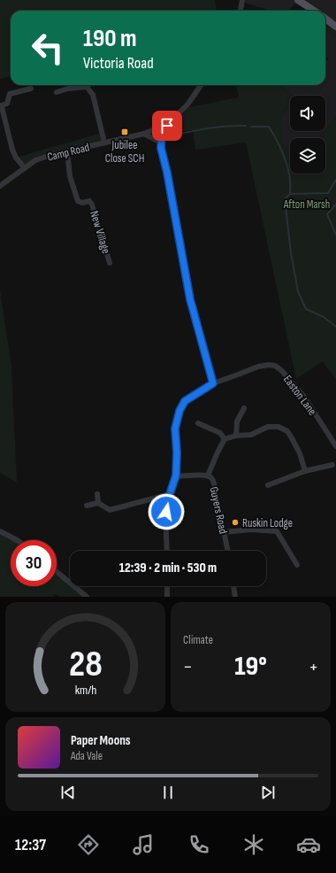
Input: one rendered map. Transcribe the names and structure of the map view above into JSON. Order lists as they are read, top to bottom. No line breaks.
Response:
{"streets":{"street":["Camp Road","New Village","Easton Lane","Guyers Road"]},"crossings":[["Camp Road","New Village"],["Easton Lane","Guyers Road"]],"parks":["Afton Marsh"],"places":{"transit":["Jubilee Close SCH"],"other":["Ruskin Lodge"]},"page":{"turn":["190 m","Victoria Road"],"limit":"30","trip":"12:39 · 2 min · 530 m","tile":"Climate","heat":["−","19°","+"],"song":["Paper Moons","Ada Vale"],"tabs":"12:37","gauge":["28","km/h"]}}
